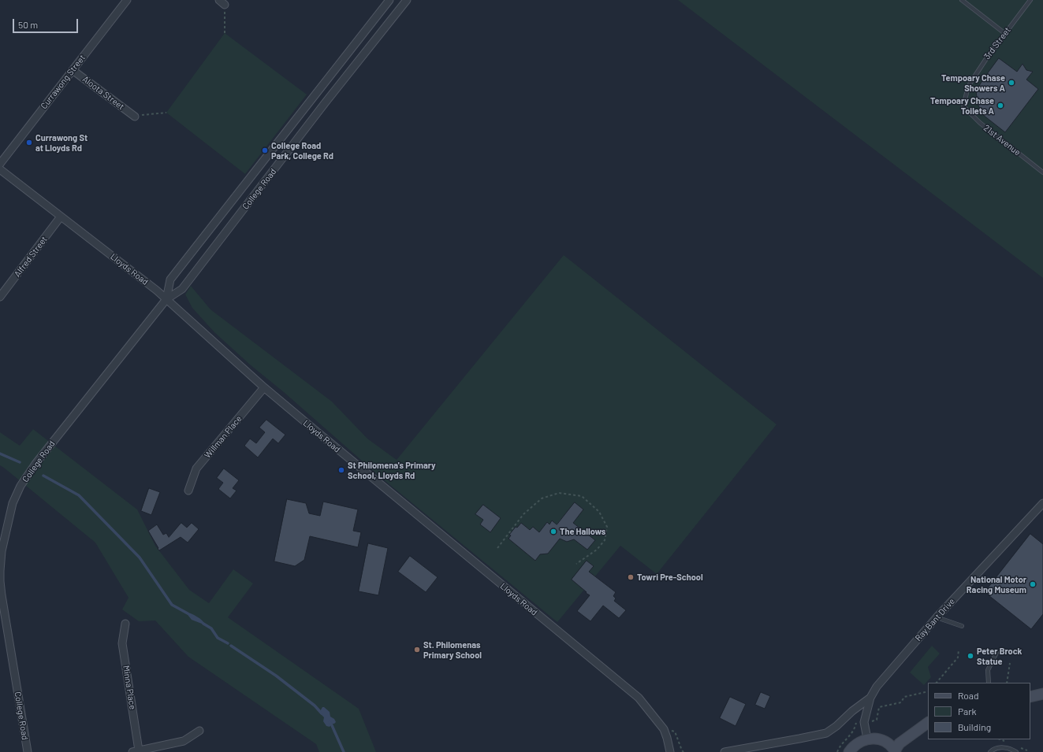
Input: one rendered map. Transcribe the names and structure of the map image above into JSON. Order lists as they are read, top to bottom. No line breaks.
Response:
{"streets":{"street":["Currawong Street","Aloota Street","College Road","Alfred Street","Lloyds Road","Willman Place","Ray Bant Drive","Minna Place"],"lane":["3rd Street","21st Avenue"]},"crossings":[["3rd Street","21st Avenue"],["Currawong Street","Aloota Street"],["College Road","Lloyds Road"],["Alfred Street","Lloyds Road"],["Lloyds Road","Willman Place"]],"places":["Tempoary Chase Showers A","Tempoary Chase Toilets A","Currawong St at Lloyds Rd","College Road Park, College Rd","St Philomena's Primary School, Lloyds Rd","The Hallows","Towri Pre-School","National Motor Racing Museum","St. Philomenas Primary School","Peter Brock Statue"],"legend":["Road","Park","Building"],"scale_bar":"50 m"}
